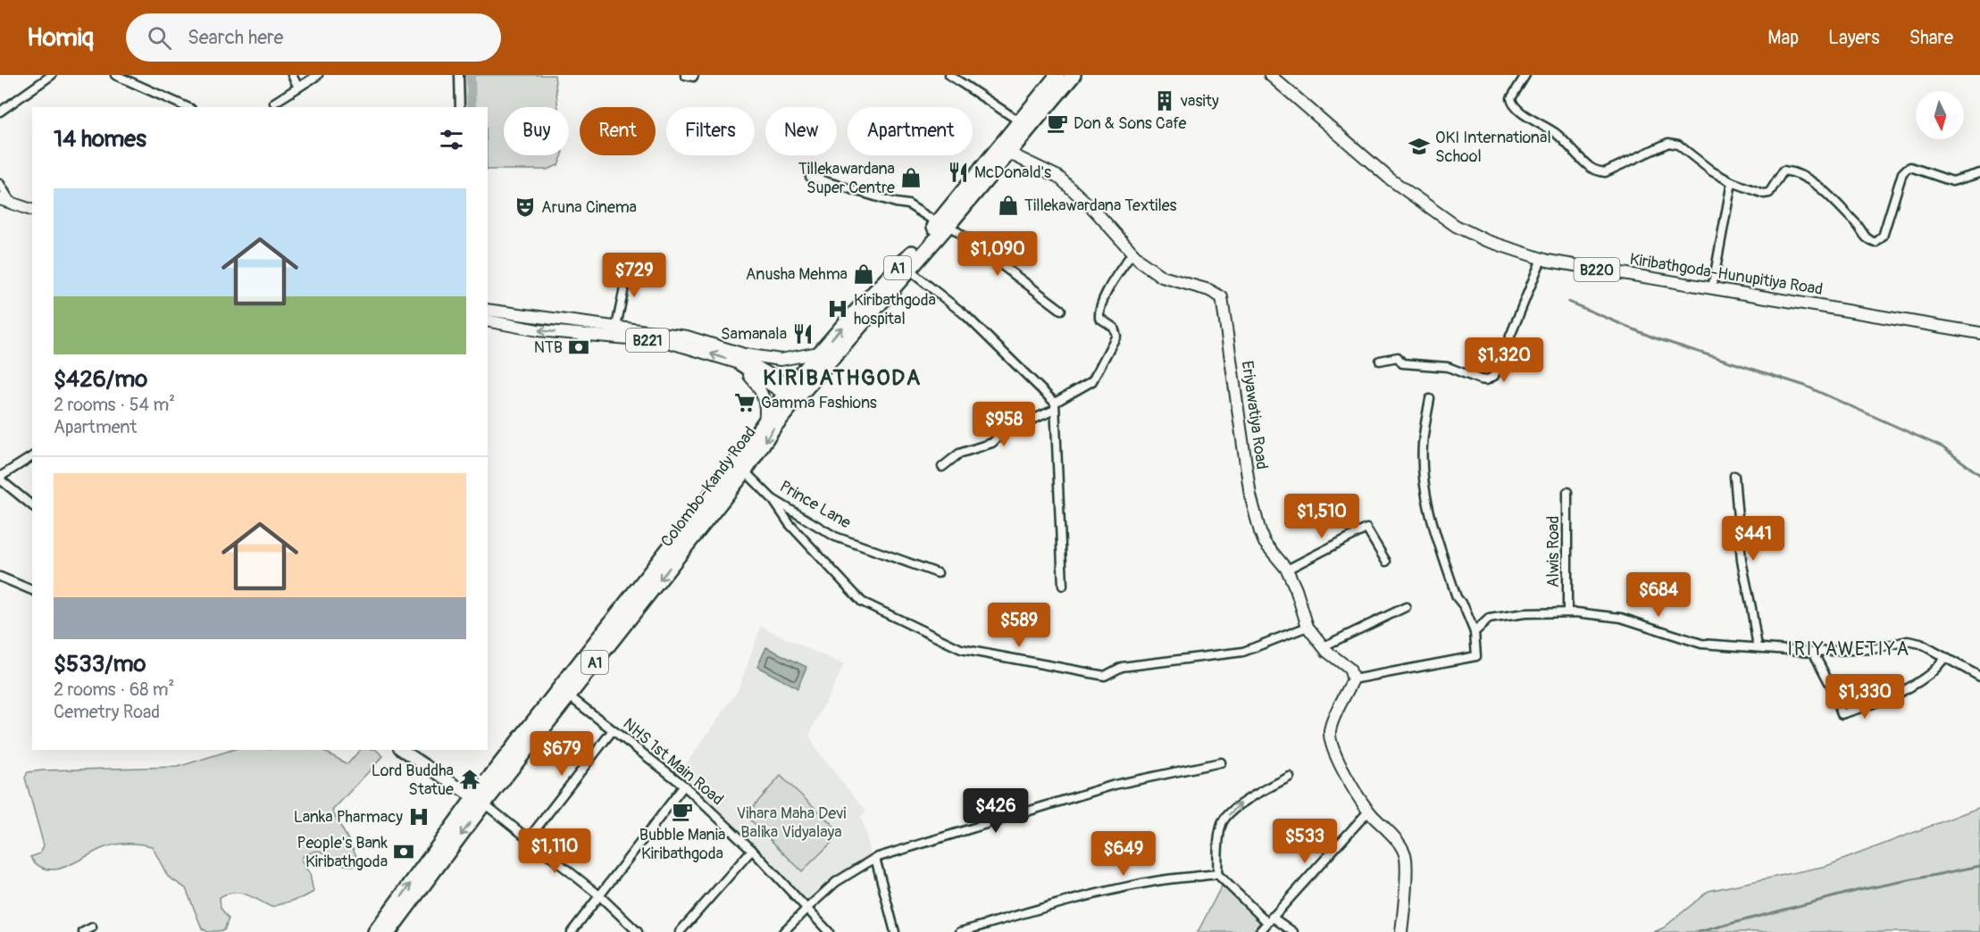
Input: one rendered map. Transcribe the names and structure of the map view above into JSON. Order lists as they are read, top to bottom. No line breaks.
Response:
{"streets":{"highway":["A1","Colombo-Kandy Road"],"main road":["B220","Kiribathgoda-Hunupitiya Road","B221","Eriyawatiya Road"],"street":["Prince Lane","Alwis Road","NHS 1st Main Road"]},"crossings":[["B221","Colombo-Kandy Road"],["Eriyawatiya Road","Colombo-Kandy Road"],["Colombo-Kandy Road","Prince Lane"],["Colombo-Kandy Road","NHS 1st Main Road"]],"districts":["KIRIBATHGODA","IRIYAWETIYA"],"parks":["Vihara Maha Devi Balika Vidyalaya"],"places":{"building":["vasity"],"cafe":["Don & Sons Cafe","Bubble Mania Kiribathgoda"],"school or university":["OKI International School"],"restaurant":["McDonald's","Samanala"],"shop":["Tillekawardana Super Centre","Tillekawardana Textiles","Anusha Mehma"],"theatre":["Aruna Cinema"],"hospital":["Kiribathgoda hospital","Lanka Pharmacy"],"bank":["NTB","People's Bank Kiribathgoda"],"supermarket":["Gamma Fashions"],"temple":["Lord Buddha Statue"]},"north":"bottom","page":{"header":"Homiq","search":"Search here","nav":["Map","Layers","Share"],"chip":["Buy","Rent","Filters","New","Apartment"],"heading":"14 homes","list":[{"name":"$426/mo","note":"2 rooms · 54 m² · Apartment"},{"name":"$533/mo","note":"2 rooms · 68 m² · Cemetry Road"}],"price":["$1,090","$729","$1,320","$958","$1,510","$441","$684","$589","$1,330","$679","$426","$533","$1,110","$649"]}}
